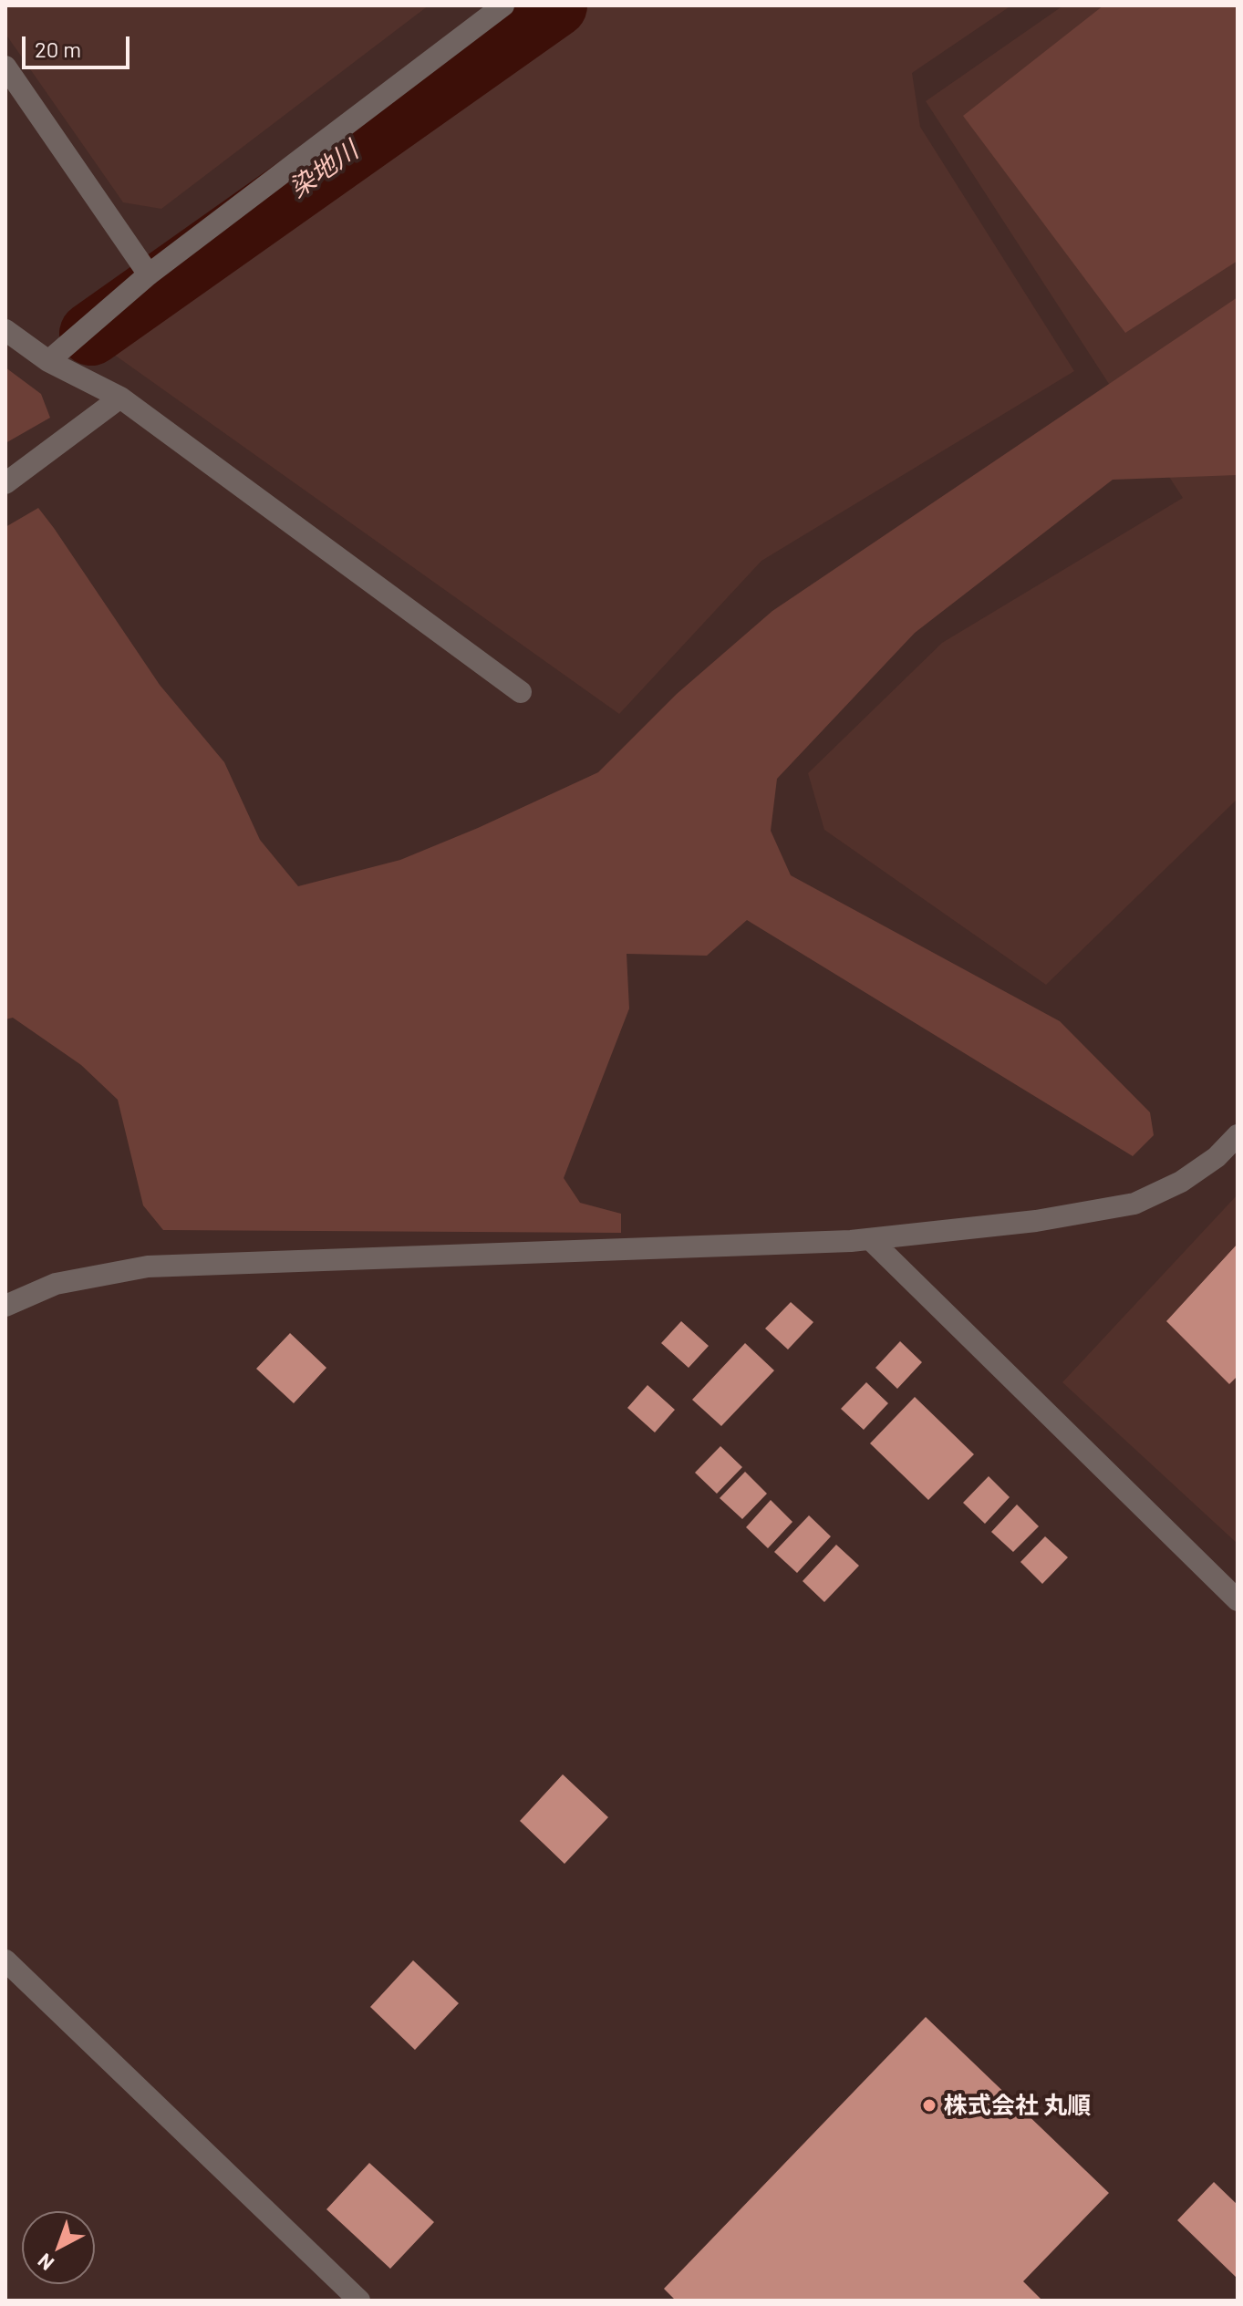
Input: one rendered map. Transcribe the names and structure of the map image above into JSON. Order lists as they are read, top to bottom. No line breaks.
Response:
{"water":["染地川"],"places":["株式会社 丸順"],"scale_bar":"20 m","north":"bottom left"}
